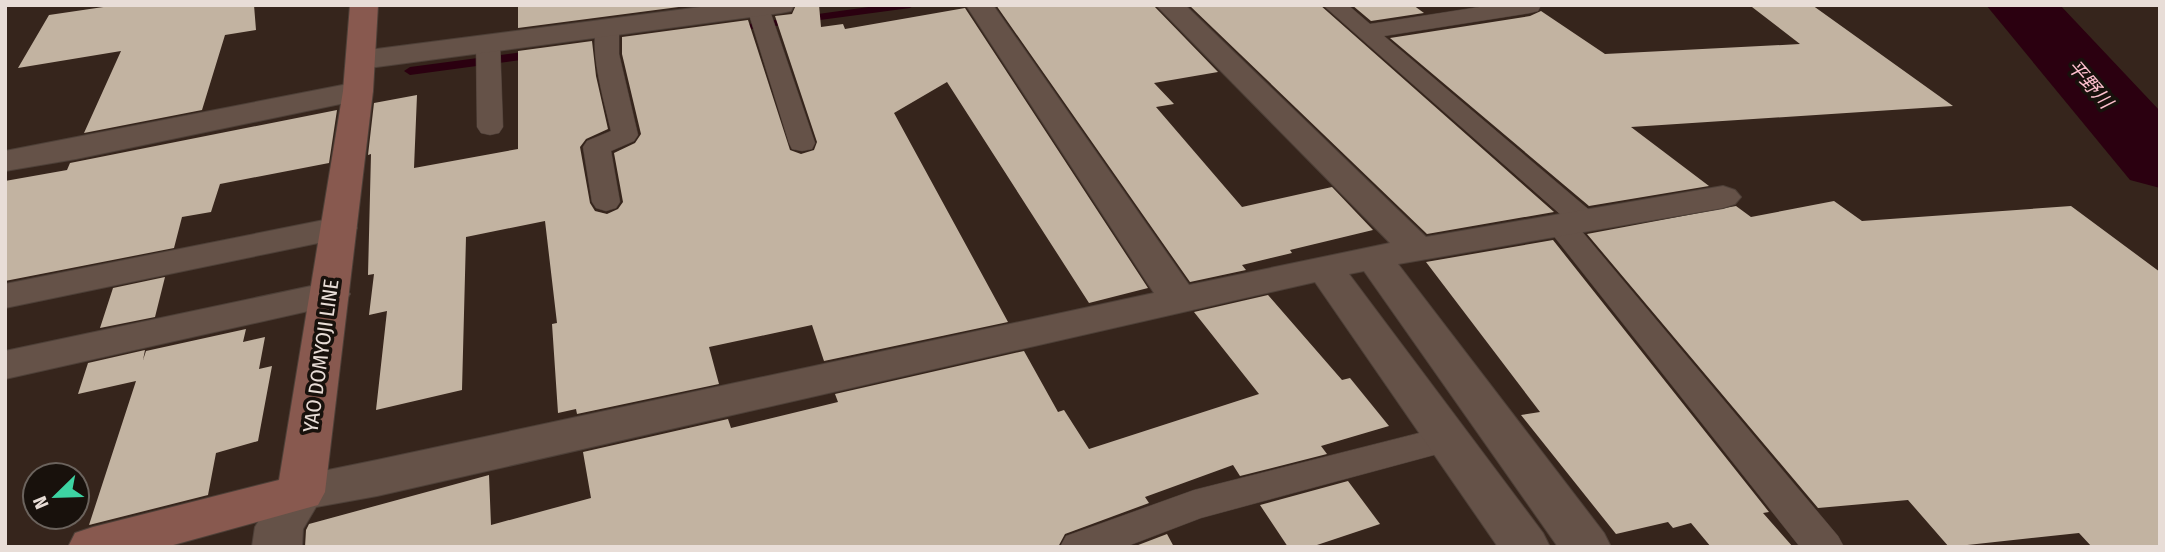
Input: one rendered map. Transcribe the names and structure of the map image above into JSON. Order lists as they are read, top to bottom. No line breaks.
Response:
{"streets":{"main road":["YAO DOMYOJI LINE"]},"water":["平野川"],"north":"bottom left"}
